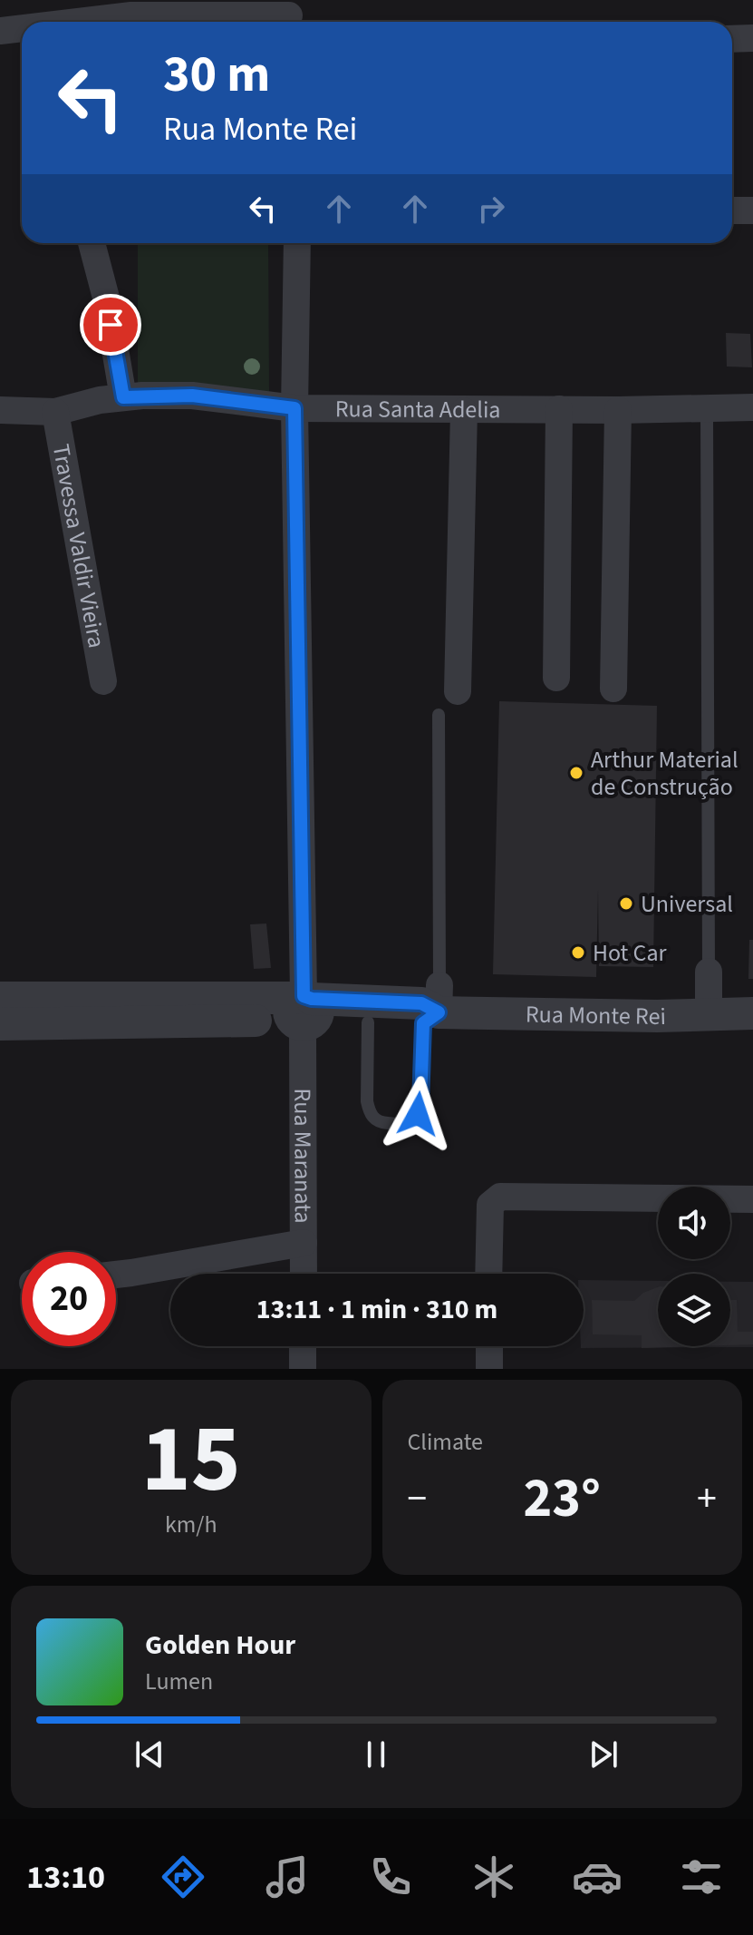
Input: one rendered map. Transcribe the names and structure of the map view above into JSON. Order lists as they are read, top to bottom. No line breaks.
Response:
{"streets":{"street":["Rua Santa Adelia","Travessa Valdir Vieira","Rua Monte Rei","Rua Maranata"]},"crossings":[["Rua Santa Adelia","Travessa Valdir Vieira"],["Rua Santa Adelia","Rua Maranata"],["Rua Monte Rei","Rua Maranata"]],"places":["Arthur Material de Construção","Universal","Hot Car"],"page":{"turn":["30 m","Rua Monte Rei"],"limit":"20","trip":"13:11 · 1 min · 310 m","tile":[["15","km/h"],"Climate"],"heat":["−","23°","+"],"song":["Golden Hour","Lumen"],"tabs":"13:10"}}
